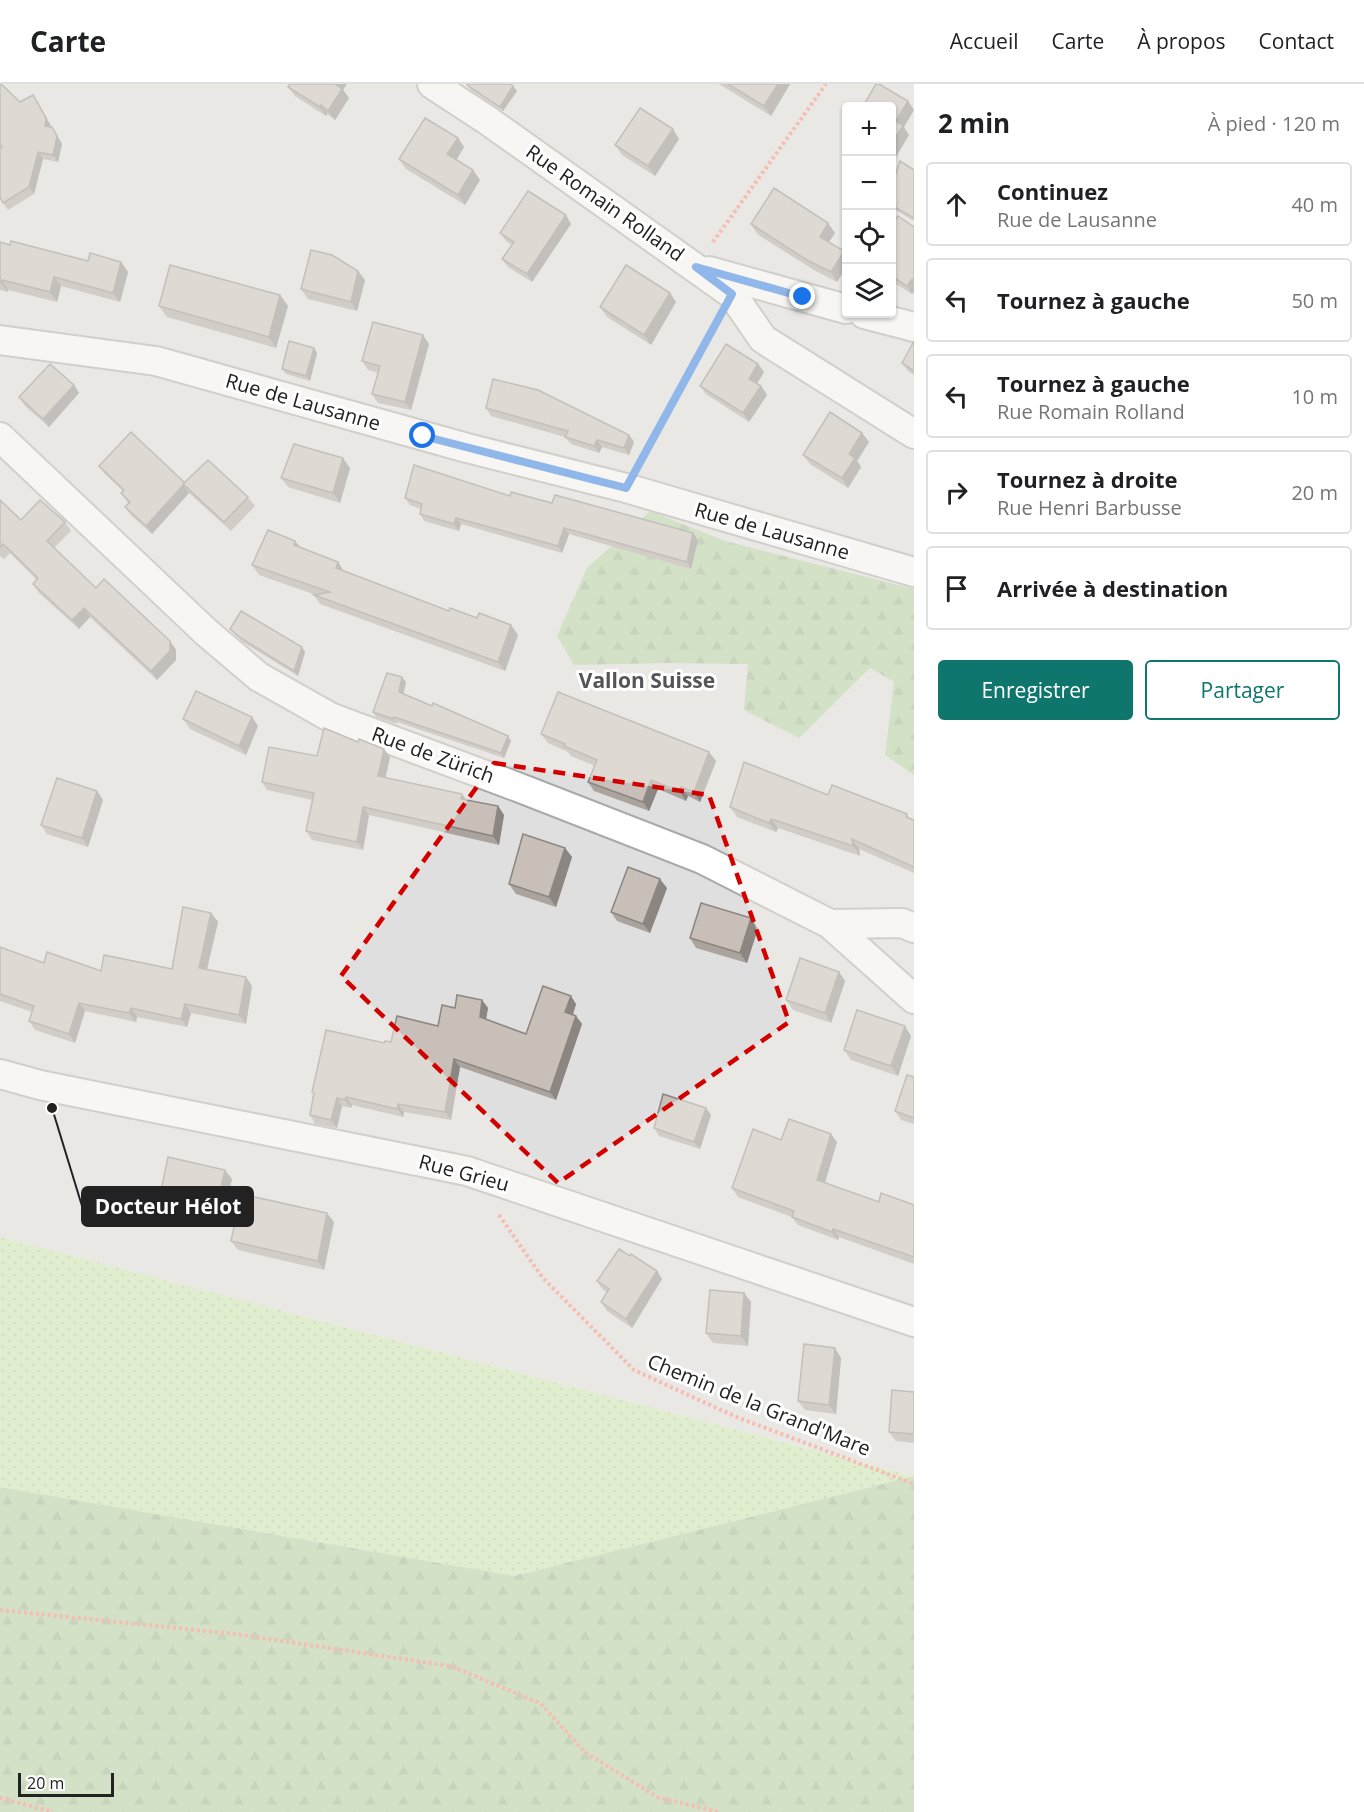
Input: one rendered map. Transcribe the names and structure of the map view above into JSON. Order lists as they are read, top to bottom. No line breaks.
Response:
{"streets":{"street":["Rue Romain Rolland","Rue de Lausanne","Rue de Zürich","Rue Grieu"],"path":["Chemin de la Grand'Mare"]},"districts":["Vallon Suisse"],"places":["Docteur Hélot"],"scale_bar":"20 m","page":{"header":"Carte","nav":["Accueil","Carte","À propos","Contact"],"heading":["2 min","À pied · 120 m"],"map_buttons":["+","−"],"list":[["Continuez","Rue de Lausanne","40 m"],["Tournez à gauche","50 m"],["Tournez à gauche","Rue Romain Rolland","10 m"],["Tournez à droite","Rue Henri Barbusse","20 m"],"Arrivée à destination"],"buttons":["Enregistrer","Partager"],"scale":"20 m"}}
